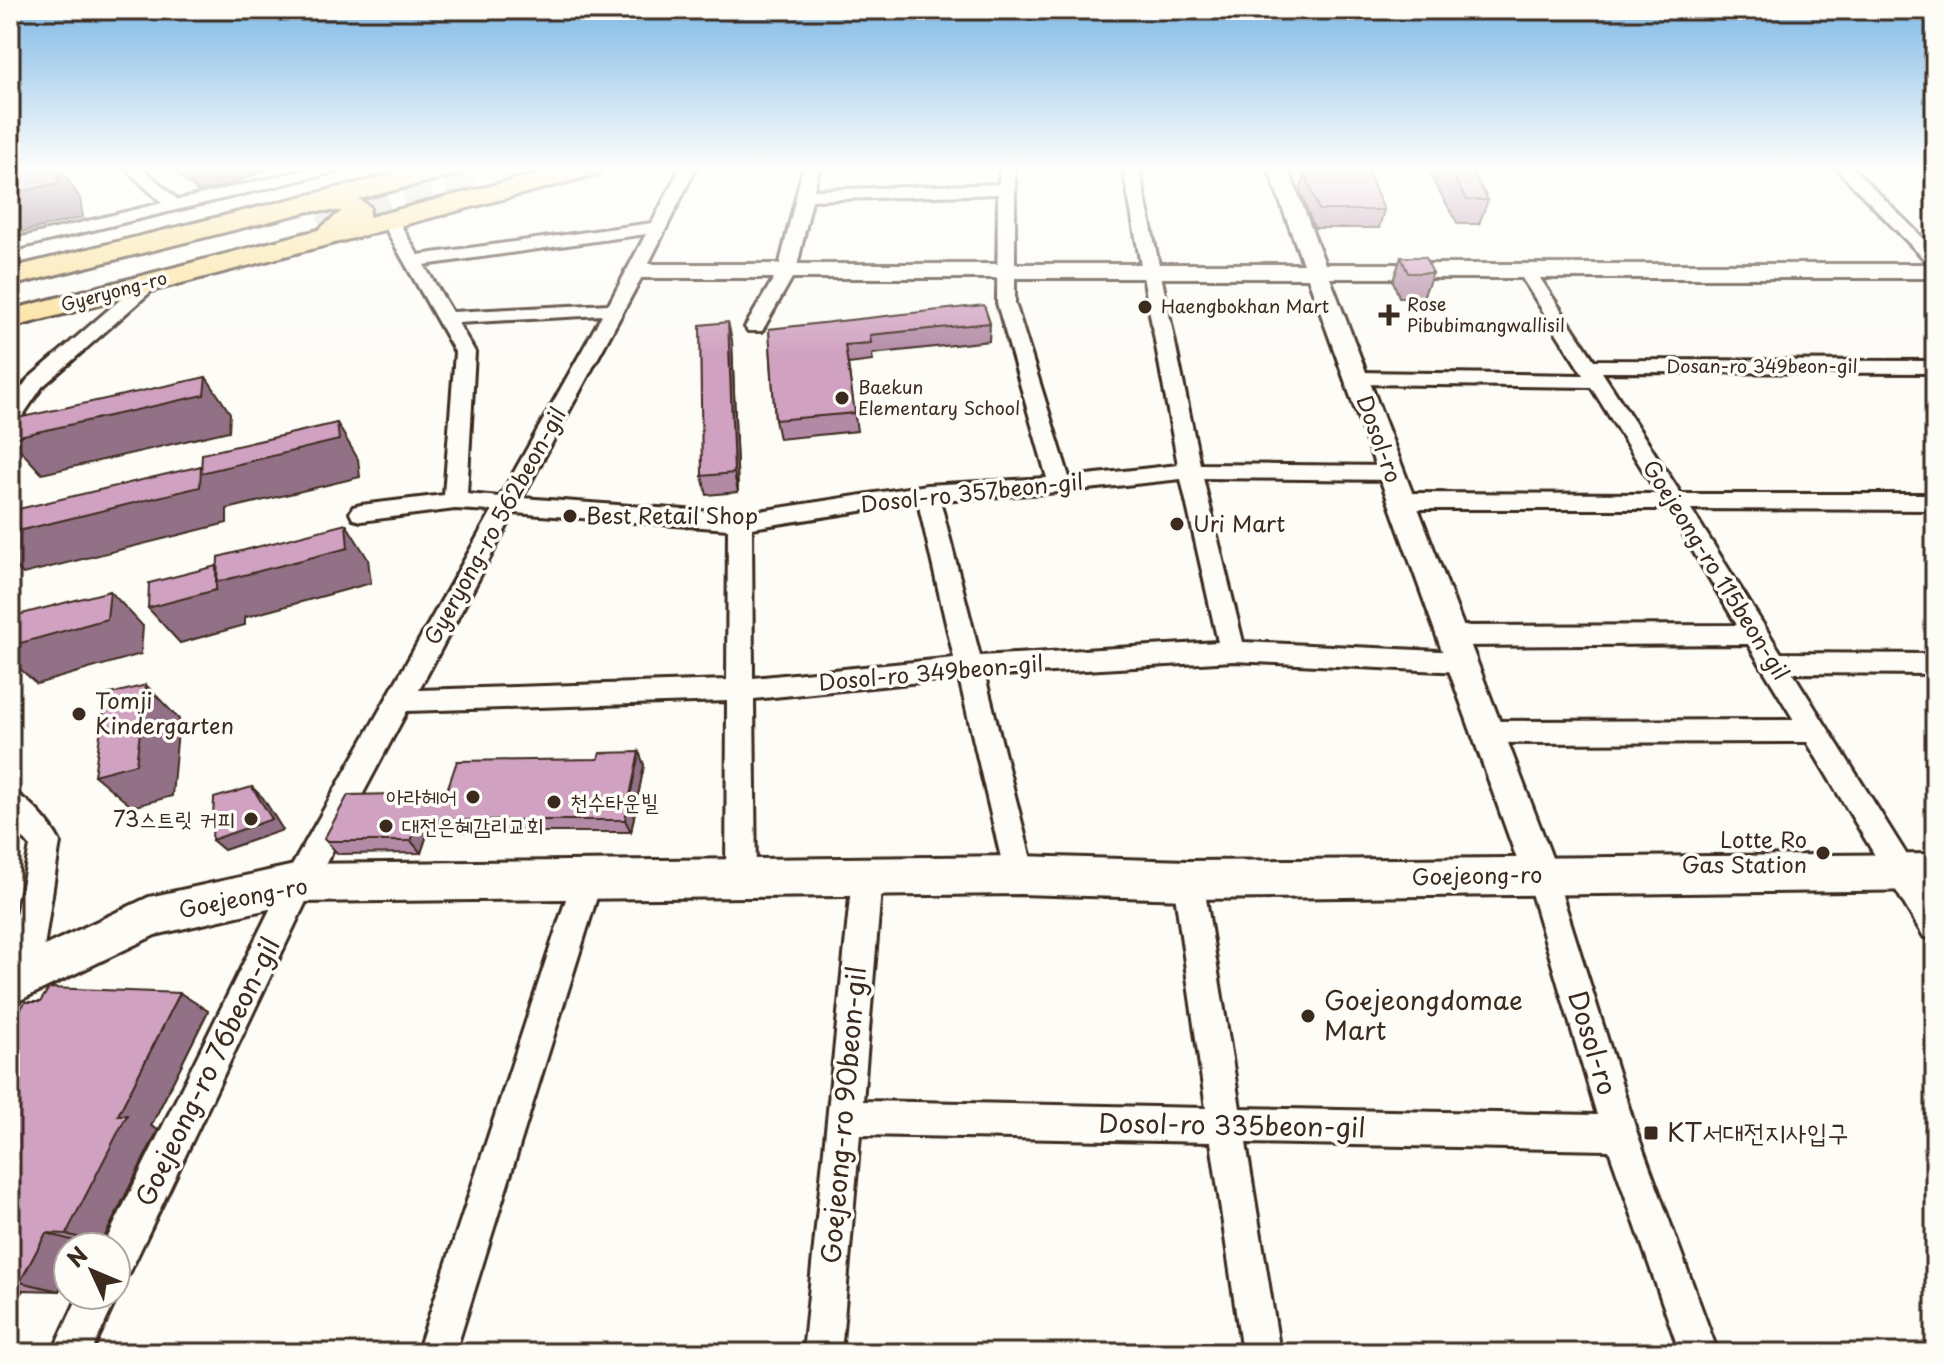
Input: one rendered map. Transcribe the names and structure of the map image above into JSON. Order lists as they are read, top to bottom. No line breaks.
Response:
{"streets":{"main road":["Gyeryong-ro","Goejeong-ro"],"street":["Dosan-ro 349beon-gil","Dosol-ro","Dosol-ro 357beon-gil","Gyeryong-ro 562beon-gil","Goejeong-ro 115beon-gil","Dosol-ro 349beon-gil","Goejeong-ro 76beon-gil","Goejeong-ro 90beon-gil","Dosol-ro 335beon-gil"]},"crossings":[["Dosan-ro 349beon-gil","Dosol-ro"],["Dosan-ro 349beon-gil","Goejeong-ro 115beon-gil"],["Dosol-ro","Dosol-ro 357beon-gil"],["Dosol-ro","Goejeong-ro 115beon-gil"],["Dosol-ro","Dosol-ro 349beon-gil"],["Dosol-ro","Goejeong-ro"],["Dosol-ro","Dosol-ro 335beon-gil"],["Dosol-ro 357beon-gil","Gyeryong-ro 562beon-gil"],["Gyeryong-ro 562beon-gil","Dosol-ro 349beon-gil"],["Gyeryong-ro 562beon-gil","Goejeong-ro"],["Gyeryong-ro 562beon-gil","Goejeong-ro 76beon-gil"],["Goejeong-ro 115beon-gil","Goejeong-ro"],["Goejeong-ro","Goejeong-ro 76beon-gil"],["Goejeong-ro","Goejeong-ro 90beon-gil"],["Goejeong-ro 90beon-gil","Dosol-ro 335beon-gil"]],"places":{"other":["Haengbokhan Mart","Baekun Elementary School","Best Retail Shop","Uri Mart","Tomji Kindergarten","아라헤어","천수타운빌","73스트릿 커피","대전은혜감리교회","Lotte Ro Gas Station","Goejeongdomae Mart"],"health":["Rose Pibubimangwallisil"],"transit":["KT서대전지사입구"]},"north":"top left"}
